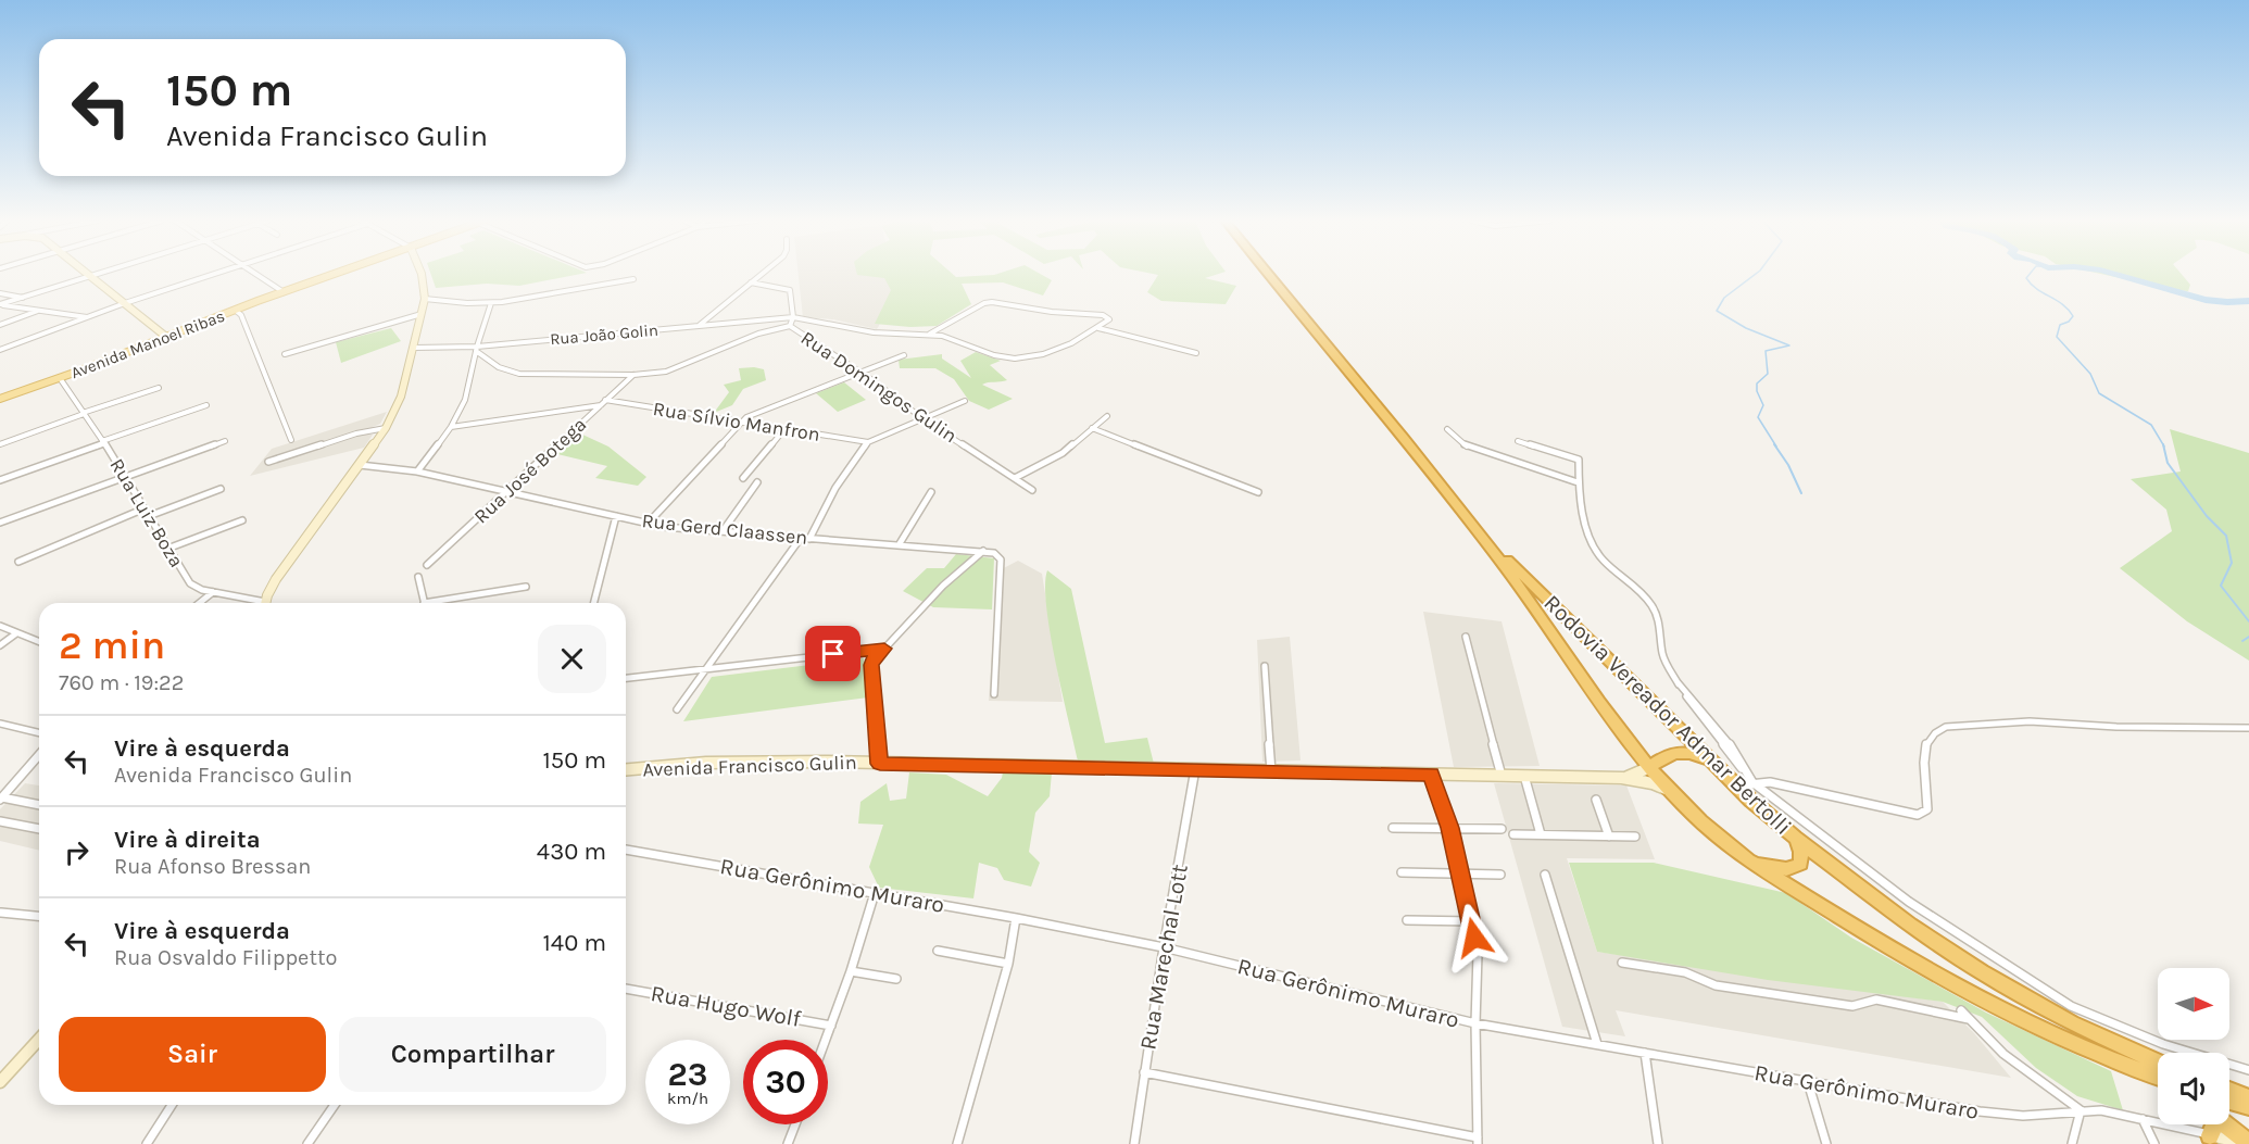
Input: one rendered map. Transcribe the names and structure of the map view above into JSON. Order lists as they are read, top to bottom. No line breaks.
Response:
{"streets":{"highway":["Rodovia Vereador Admar Bertolli"],"main road":["Avenida Manoel Ribas"],"street":["Rua João Golin","Rua Domingos Gulin","Rua Sílvio Manfron","Rua José Botega","Rua Luiz Boza","Rua Gerd Claassen","Avenida Francisco Gulin","Rua Gerônimo Muraro","Rua Marechal Lott","Rua Hugo Wolf"]},"crossings":[["Rua João Golin","Rua Domingos Gulin"],["Avenida Manoel Ribas","Rua Luiz Boza"],["Rua Sílvio Manfron","Rua José Botega"],["Rua José Botega","Rua Gerd Claassen"],["Rodovia Vereador Admar Bertolli","Avenida Francisco Gulin"],["Avenida Francisco Gulin","Rua Marechal Lott"],["Rua Gerônimo Muraro","Rua Marechal Lott"]],"north":"right","page":{"turn":["150 m","Avenida Francisco Gulin"],"heading":["2 min","760 m · 19:22"],"list":[{"name":"Vire à esquerda","note":"Avenida Francisco Gulin","value":"150 m"},{"name":"Vire à direita","note":"Rua Afonso Bressan","value":"430 m"},{"name":"Vire à esquerda","note":"Rua Osvaldo Filippetto","value":"140 m"}],"buttons":["Sair","Compartilhar"],"speed":"23 km/h","limit":"30"}}
